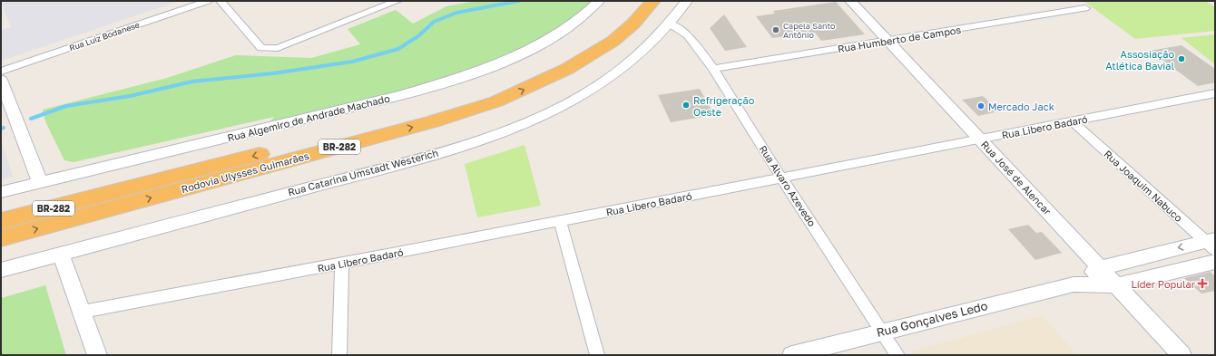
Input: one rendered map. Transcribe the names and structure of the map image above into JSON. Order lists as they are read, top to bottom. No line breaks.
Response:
{"streets":{"highway":["BR-282","Rodovia Ulysses Guimarães"],"street":["Rua Luiz Bodanese","Rua Humberto de Campos","Rua Algemiro de Andrade Machado","Rua Libero Badaró","Rua Catarina Umstadt Westerich","Rua José de Alencar","Rua Alvaro Azevedo","Rua Joaquim Nabuco","Rua Gonçalves Ledo"]},"crossings":[["Rua Humberto de Campos","Rua José de Alencar"],["Rua Humberto de Campos","Rua Alvaro Azevedo"],["Rua Libero Badaró","Rua José de Alencar"],["Rua Libero Badaró","Rua Alvaro Azevedo"],["Rua Libero Badaró","Rua Joaquim Nabuco"],["Rua Catarina Umstadt Westerich","Rua Alvaro Azevedo"],["Rua José de Alencar","Rua Gonçalves Ledo"],["Rua Alvaro Azevedo","Rua Gonçalves Ledo"],["Rua Joaquim Nabuco","Rua Gonçalves Ledo"]],"places":{"other":["Capela Santo Antônio","Assosiação Atlética Bavial","Refrigeração Oeste","Mercado Jack"],"health":["Líder Popular"]}}
